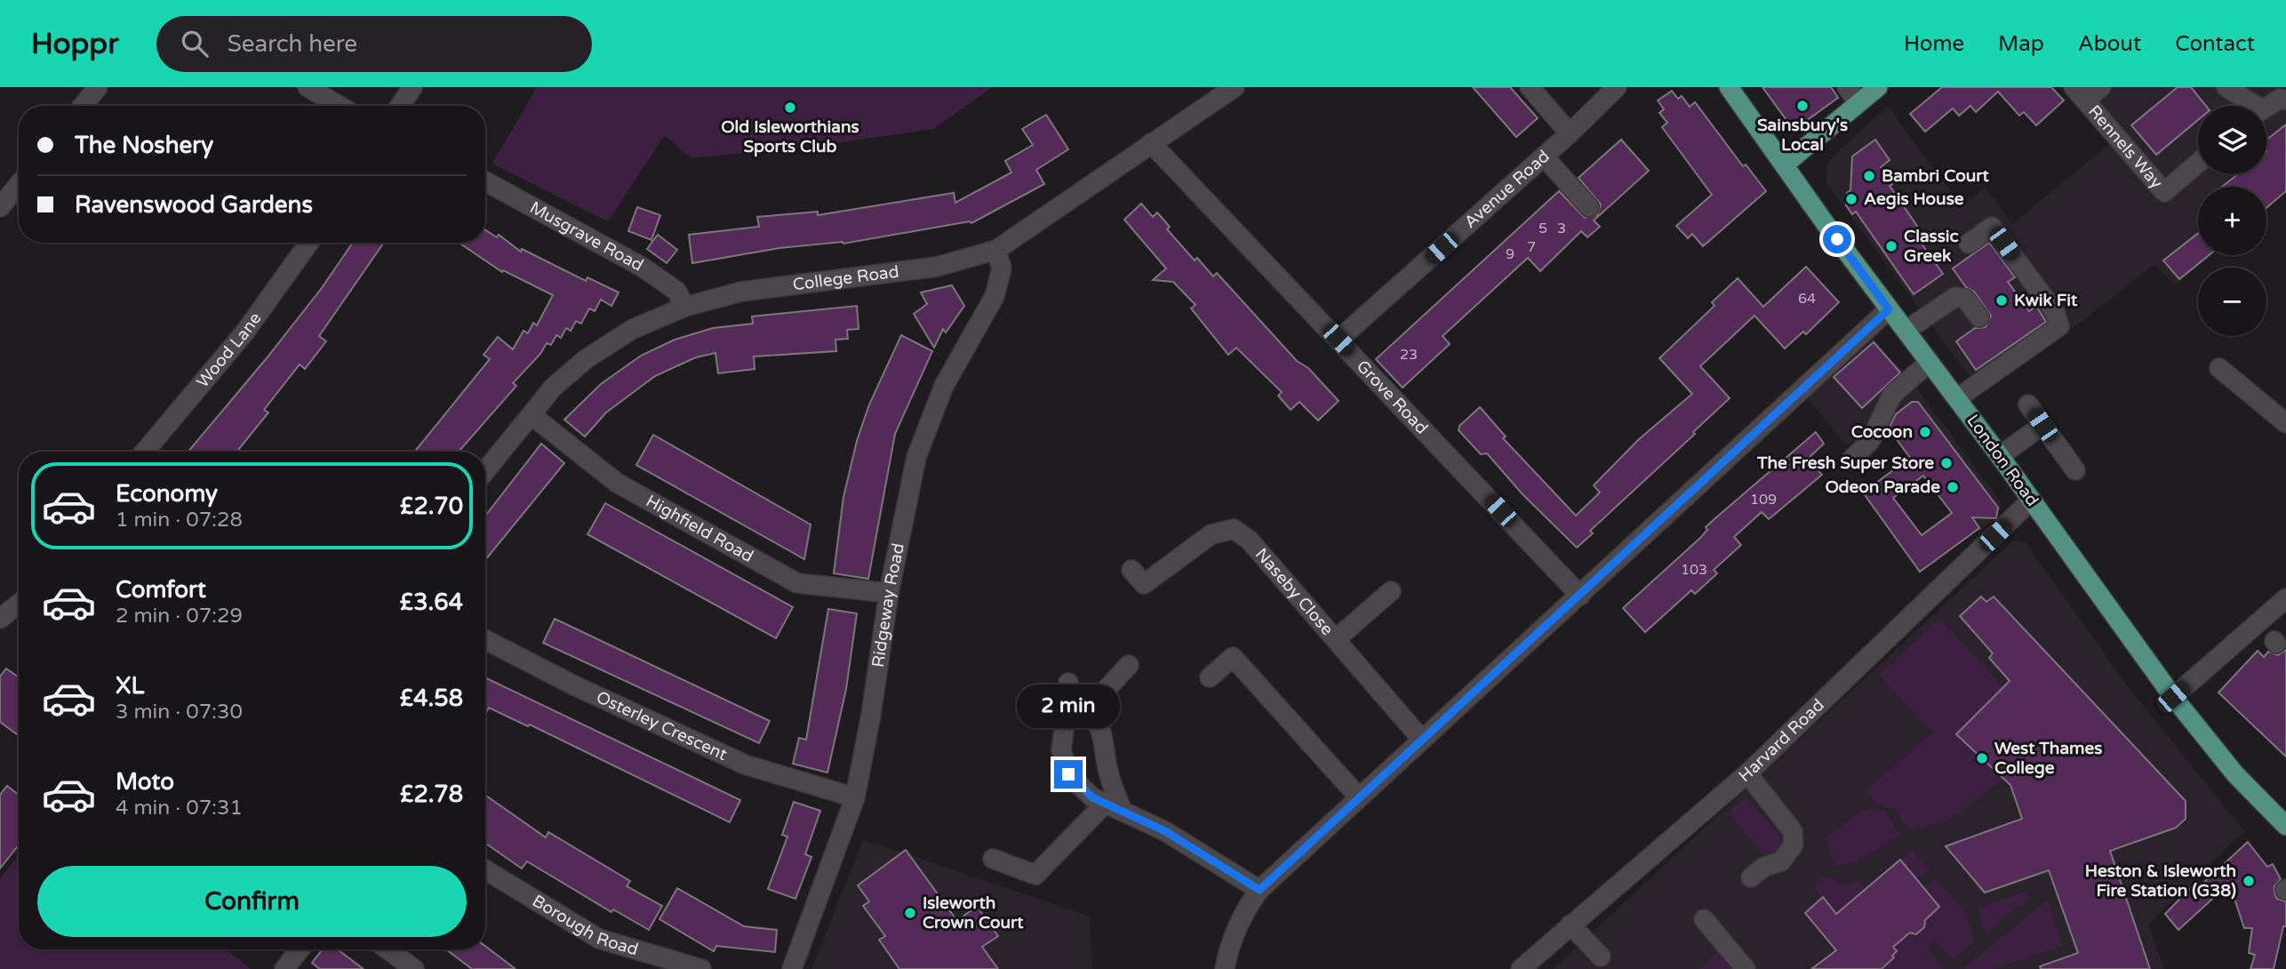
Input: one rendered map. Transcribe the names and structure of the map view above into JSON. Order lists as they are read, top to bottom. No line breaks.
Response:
{"streets":{"main road":["London Road"],"street":["Rennels Way","Avenue Road","Musgrave Road","College Road","Wood Lane","Grove Road","Highfield Road","Naseby Close","Ridgeway Road","Osterley Crescent","Harvard Road","Borough Road"]},"crossings":[["Avenue Road","Grove Road"],["Musgrave Road","College Road"],["College Road","Grove Road"],["College Road","Highfield Road"],["College Road","Ridgeway Road"],["London Road","Harvard Road"],["Highfield Road","Ridgeway Road"],["Ridgeway Road","Osterley Crescent"]],"places":["Sainsbury's Local","Old Isleworthians Sports Club","Bambri Court","Aegis House","Classic Greek","Kwik Fit","Cocoon","The Fresh Super Store","Odeon Parade","West Thames College","Heston & Isleworth Fire Station (G38)","Isleworth Crown Court"],"house_numbers":["5","3","7","9","64","23","109","103"],"page":{"header":"Hoppr","search":"Search here","nav":["Home","Map","About","Contact"],"map_buttons":["+","−"],"banner":["The Noshery","Ravenswood Gardens"],"list":[{"name":"Economy","note":"1 min · 07:28","value":"£2.70"},{"name":"Comfort","note":"2 min · 07:29","value":"£3.64"},{"name":"XL","note":"3 min · 07:30","value":"£4.58"},{"name":"Moto","note":"4 min · 07:31","value":"£2.78"}],"bubble":"2 min","buttons":"Confirm"}}
